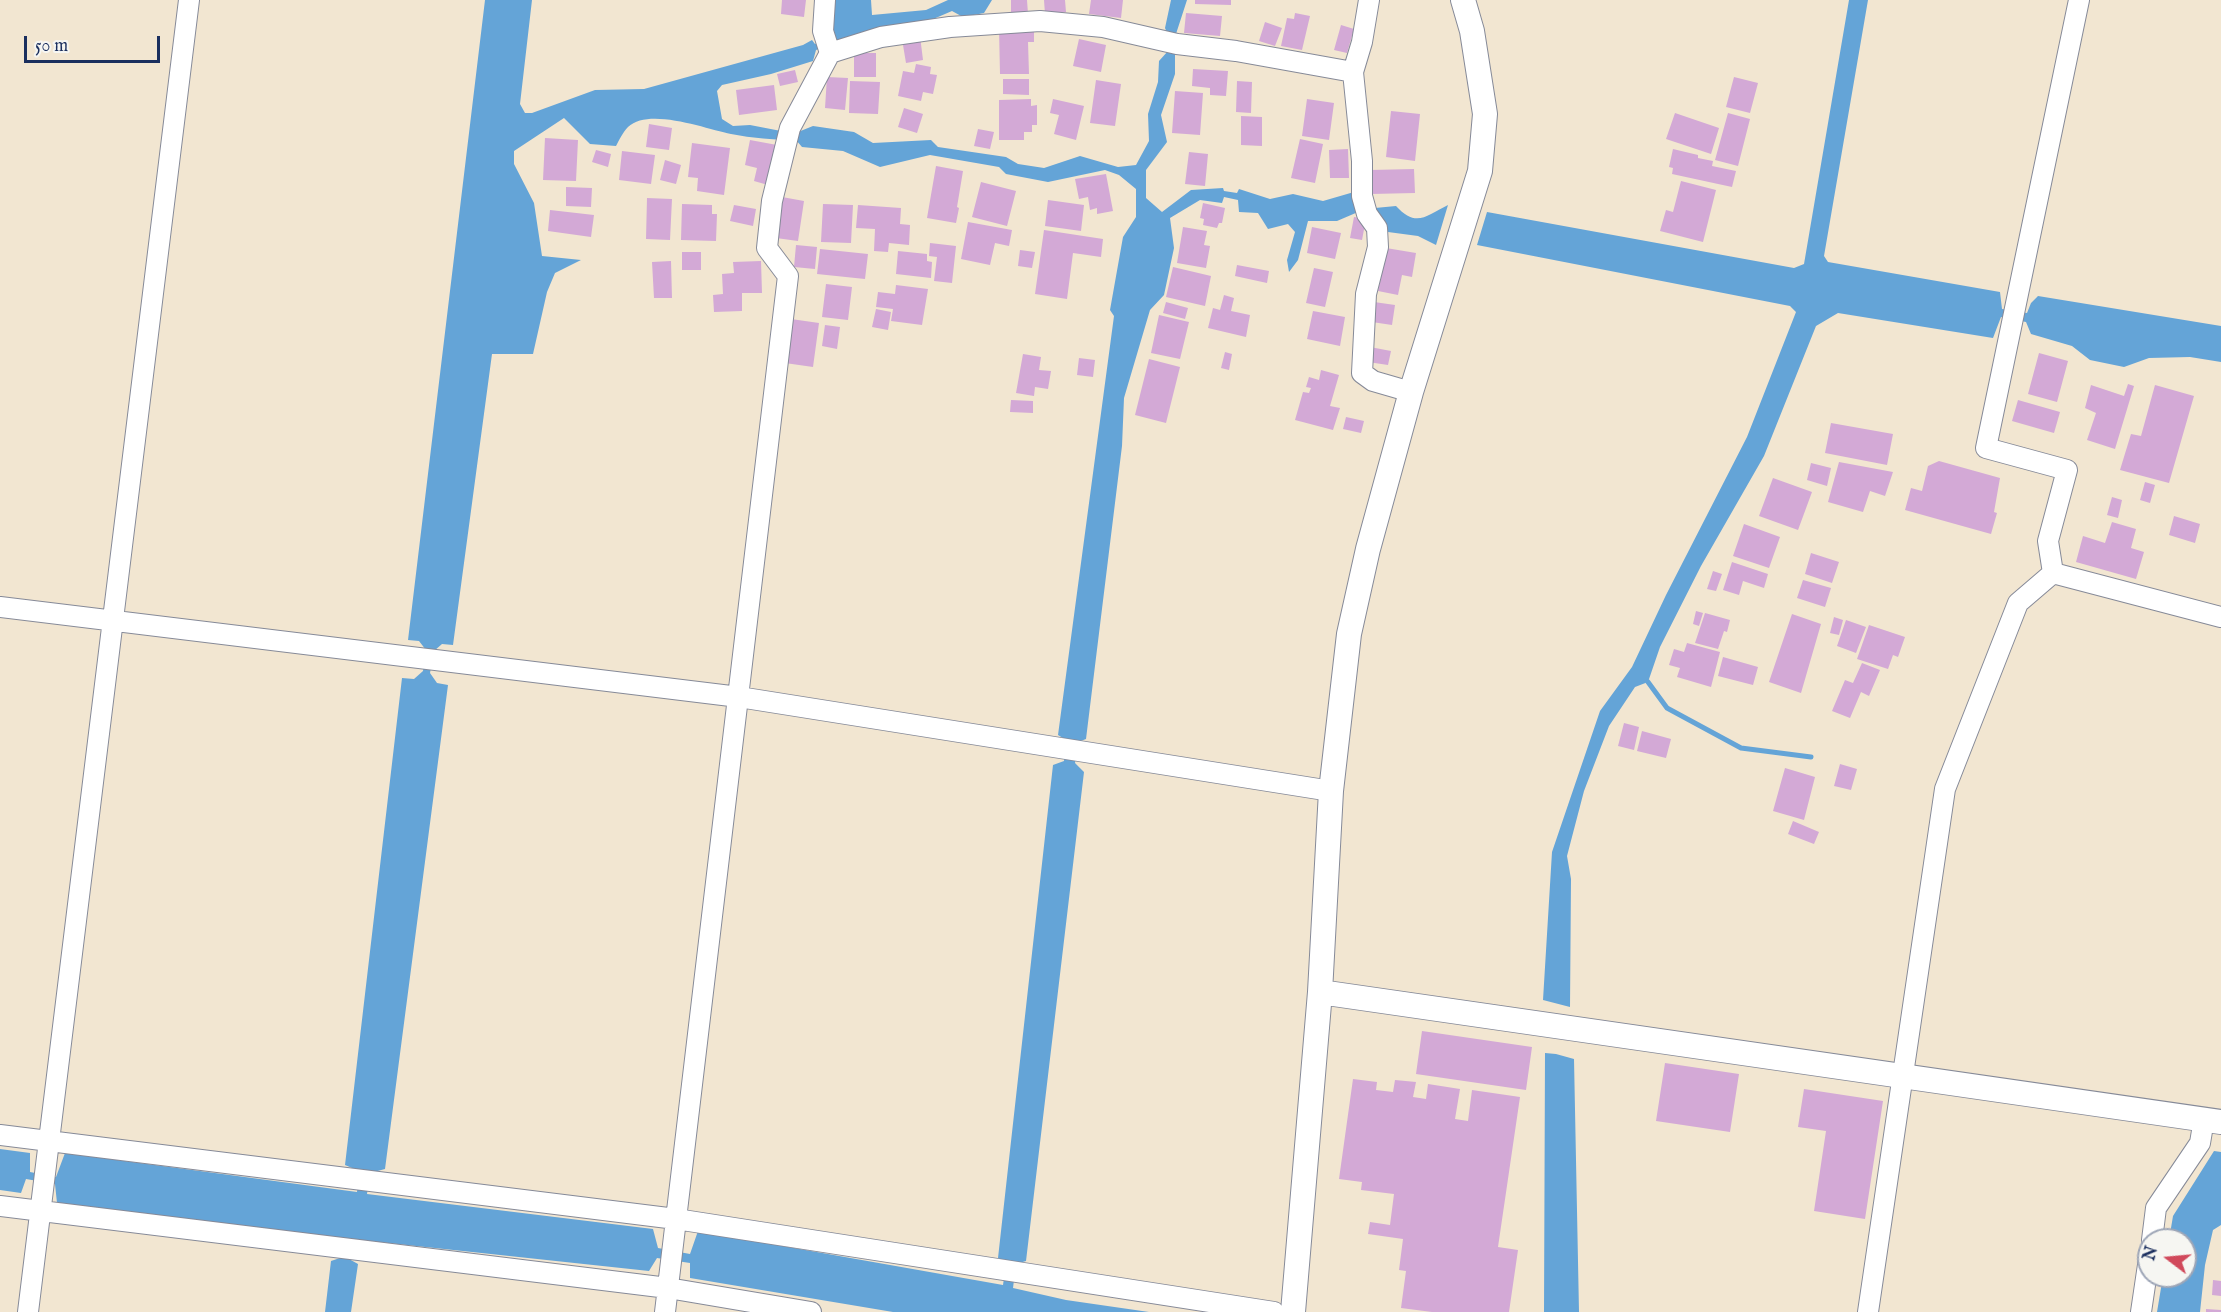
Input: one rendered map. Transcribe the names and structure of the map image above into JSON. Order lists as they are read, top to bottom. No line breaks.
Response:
{"scale_bar":"50 m","north":"left"}
